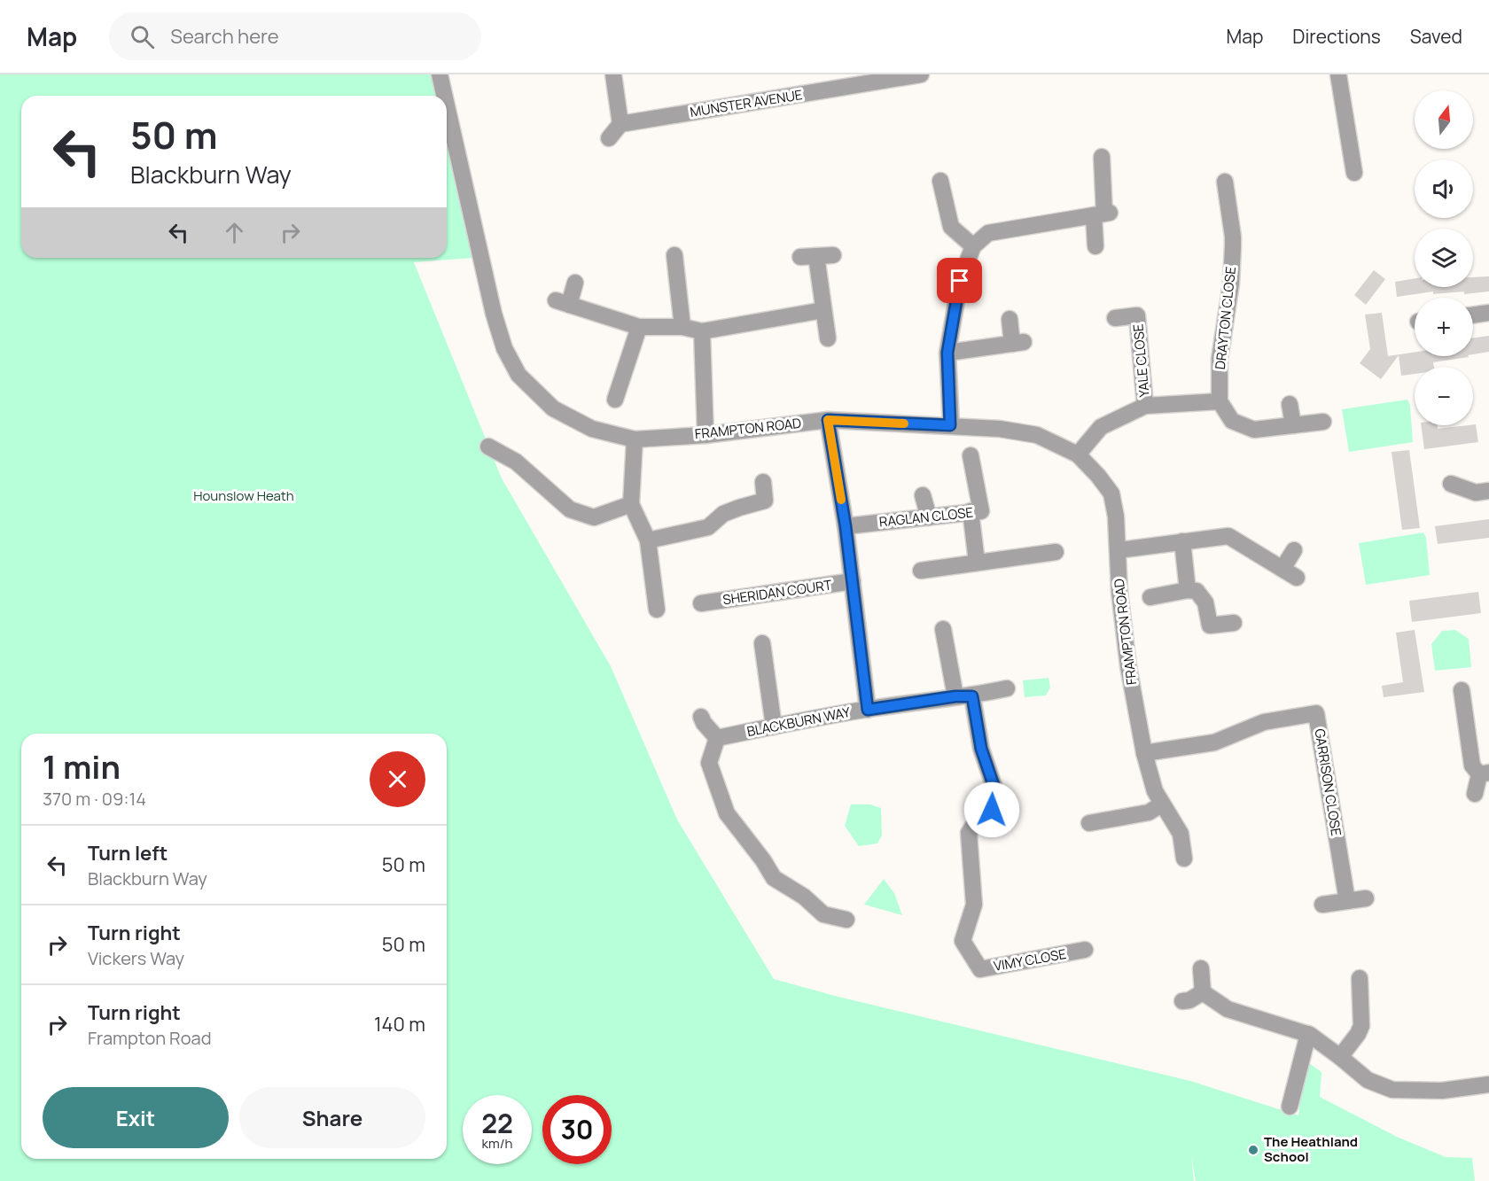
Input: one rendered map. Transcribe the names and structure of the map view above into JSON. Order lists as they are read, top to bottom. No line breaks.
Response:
{"streets":{"street":["MUNSTER AVENUE","DRAYTON CLOSE","YALE CLOSE","FRAMPTON ROAD","RAGLAN CLOSE","SHERIDAN COURT","BLACKBURN WAY","GARRISON CLOSE","VIMY CLOSE"]},"crossings":[["FRAMPTON ROAD","GARRISON CLOSE"],["BLACKBURN WAY","VIMY CLOSE"]],"parks":["Hounslow Heath"],"places":["The Heathland School"],"north":"top","page":{"header":"Map","search":"Search here","nav":["Map","Directions","Saved"],"map_buttons":["+","−"],"turn":["50 m","Blackburn Way"],"heading":["1 min","370 m · 09:14"],"list":[{"name":"Turn left","note":"Blackburn Way","value":"50 m"},{"name":"Turn right","note":"Vickers Way","value":"50 m"},{"name":"Turn right","note":"Frampton Road","value":"140 m"}],"buttons":["Exit","Share"],"speed":"22 km/h","limit":"30"}}
